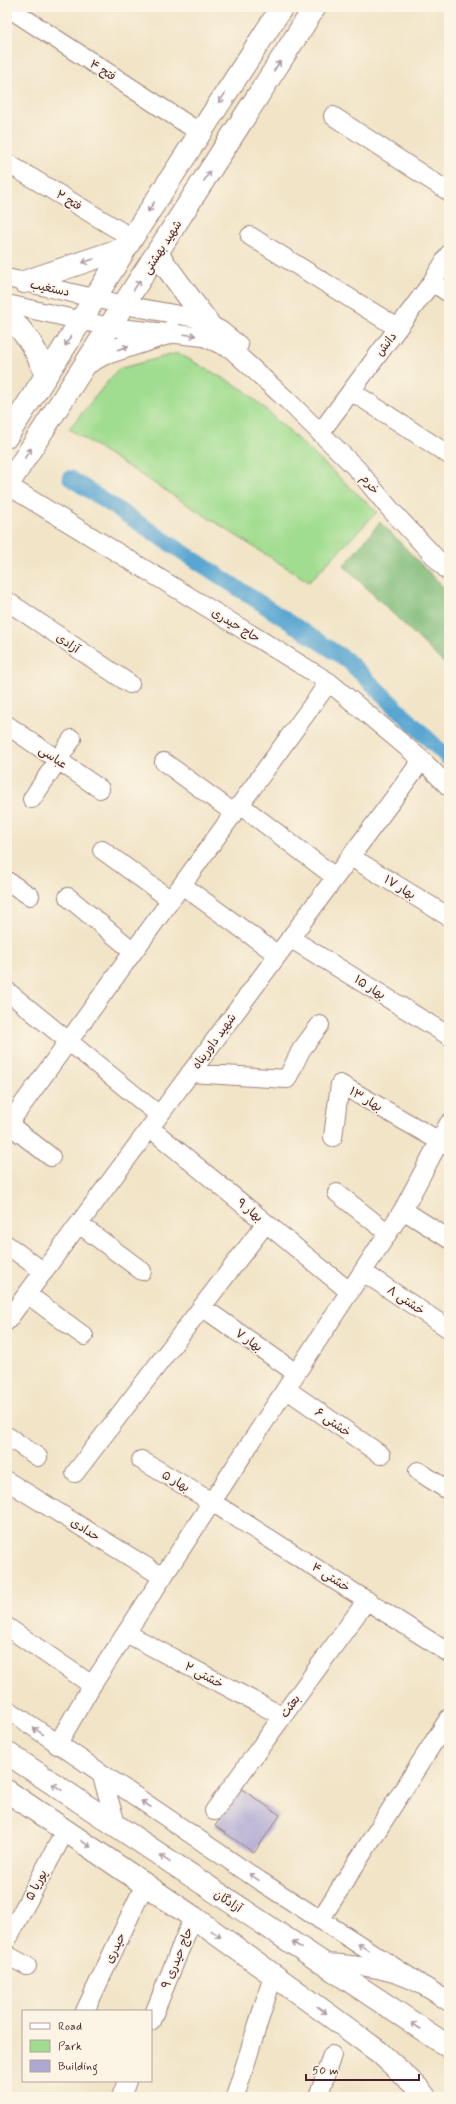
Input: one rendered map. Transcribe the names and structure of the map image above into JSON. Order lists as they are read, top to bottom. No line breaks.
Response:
{"streets":{"main road":["شهید بهشتی","آزادگان"],"street":["فتح ۴","فتح ۲","دستغیب","دانش","خرم","حاج حیدری","آزادی","عباسی","بهار ۱۷","بهار ۱۵","شهید داورپناه","بهار ۱۳","بهار ۹","خشتی ۸","بهار ۷","خشتی ۶","بهار ۵","حدادی","خشتی ۴","خشتی ۲","بعثت","پوریا ۵","حیدری","حاج حیدری ۹"]},"crossings":[["شهید بهشتی","دستغیب"],["شهید بهشتی","خرم"],["شهید بهشتی","حاج حیدری"],["دستغیب","خرم"],["دانش","خرم"],["حاج حیدری","شهید داورپناه"],["بهار ۱۷","شهید داورپناه"],["بهار ۱۵","شهید داورپناه"],["شهید داورپناه","بهار ۹"],["بهار ۵","خشتی ۴"],["خشتی ۴","بعثت"],["خشتی ۲","بعثت"]],"legend":["Road","Park","Building"],"scale_bar":"50 m"}
